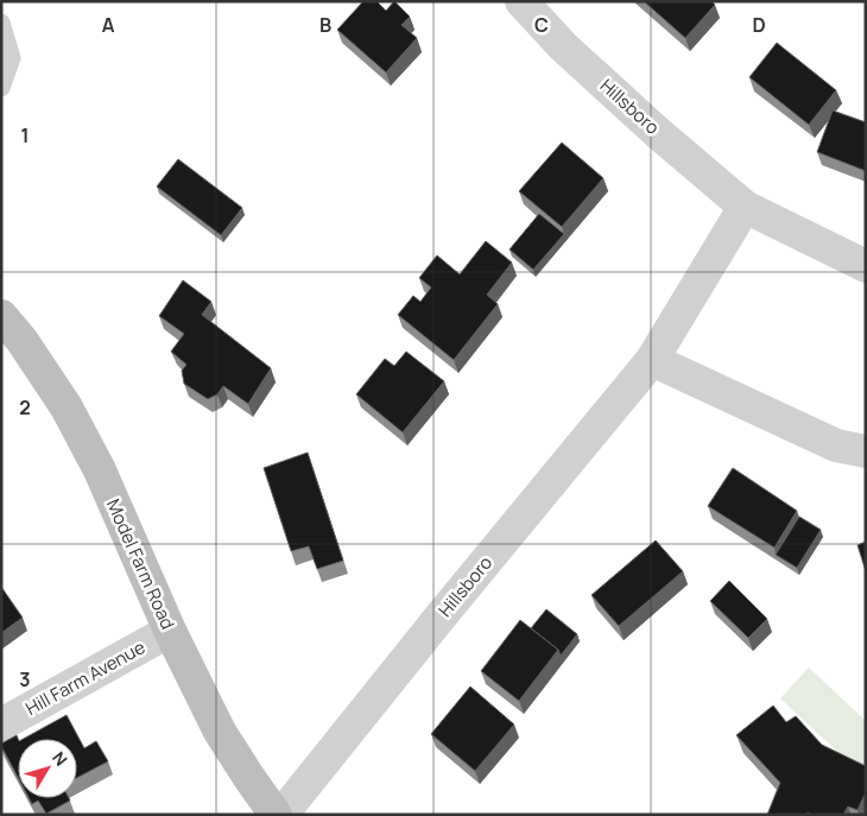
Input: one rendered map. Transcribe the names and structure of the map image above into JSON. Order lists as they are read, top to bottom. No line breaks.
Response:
{"streets":{"main road":["Model Farm Road"],"street":["Hillsboro","Hill Farm Avenue"]},"crossings":[["Model Farm Road","Hill Farm Avenue"]],"north":"top right","grid":{"columns":["A","B","C","D"],"rows":["1","2","3"]}}
